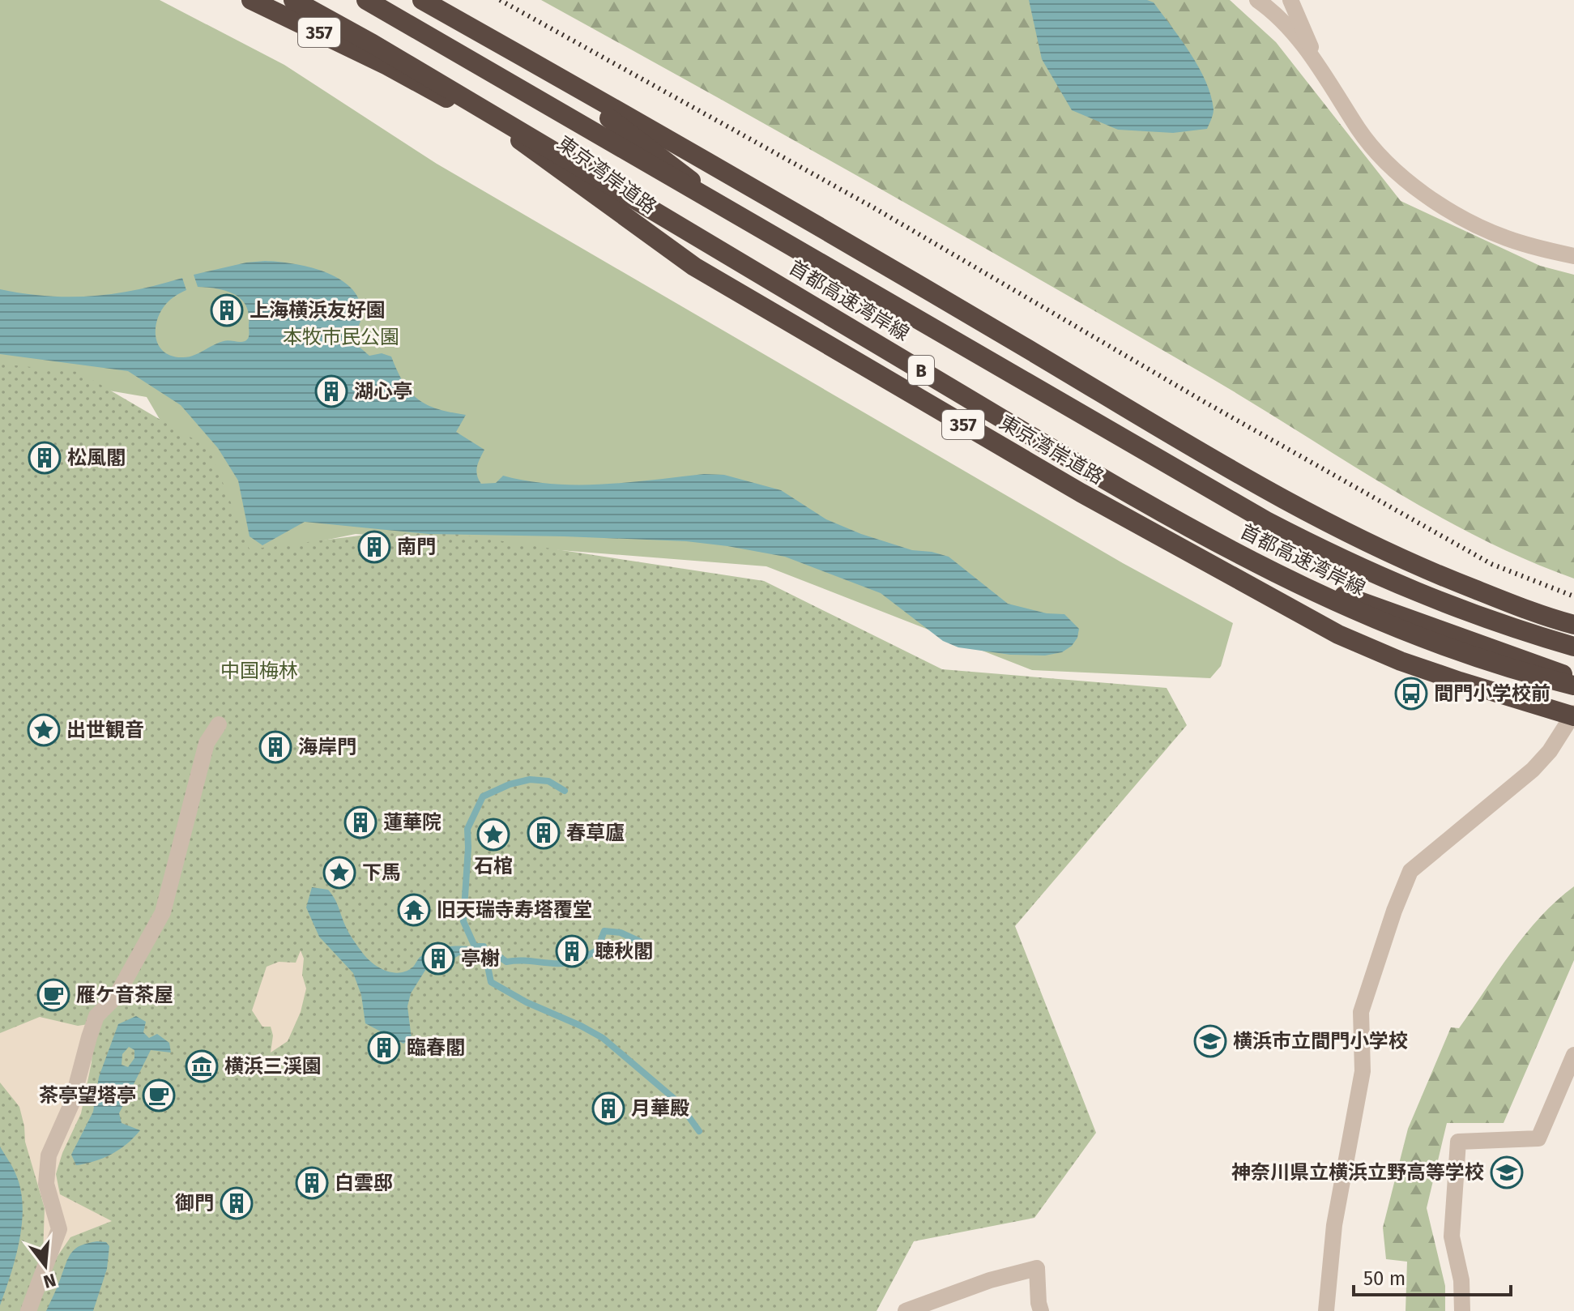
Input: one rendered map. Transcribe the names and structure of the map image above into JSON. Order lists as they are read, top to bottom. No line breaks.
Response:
{"streets":{"highway":["357","東京湾岸道路","首都高速湾岸線","B"]},"parks":["本牧市民公園","中国梅林"],"places":{"building":["上海横浜友好園","湖心亭","松風閣","南門","海岸門","蓮華院","春草廬","聴秋閣","亭榭","臨春閣","月華殿","白雲邸","御門"],"bus stop":["間門小学校前"],"place":["出世観音","石棺","下馬"],"temple":["旧天瑞寺寿塔覆堂"],"cafe":["雁ケ音茶屋","茶亭望塔亭"],"school or university":["横浜市立間門小学校","神奈川県立横浜立野高等学校"],"museum":["横浜三渓園"]},"scale_bar":"50 m","north":"bottom"}
